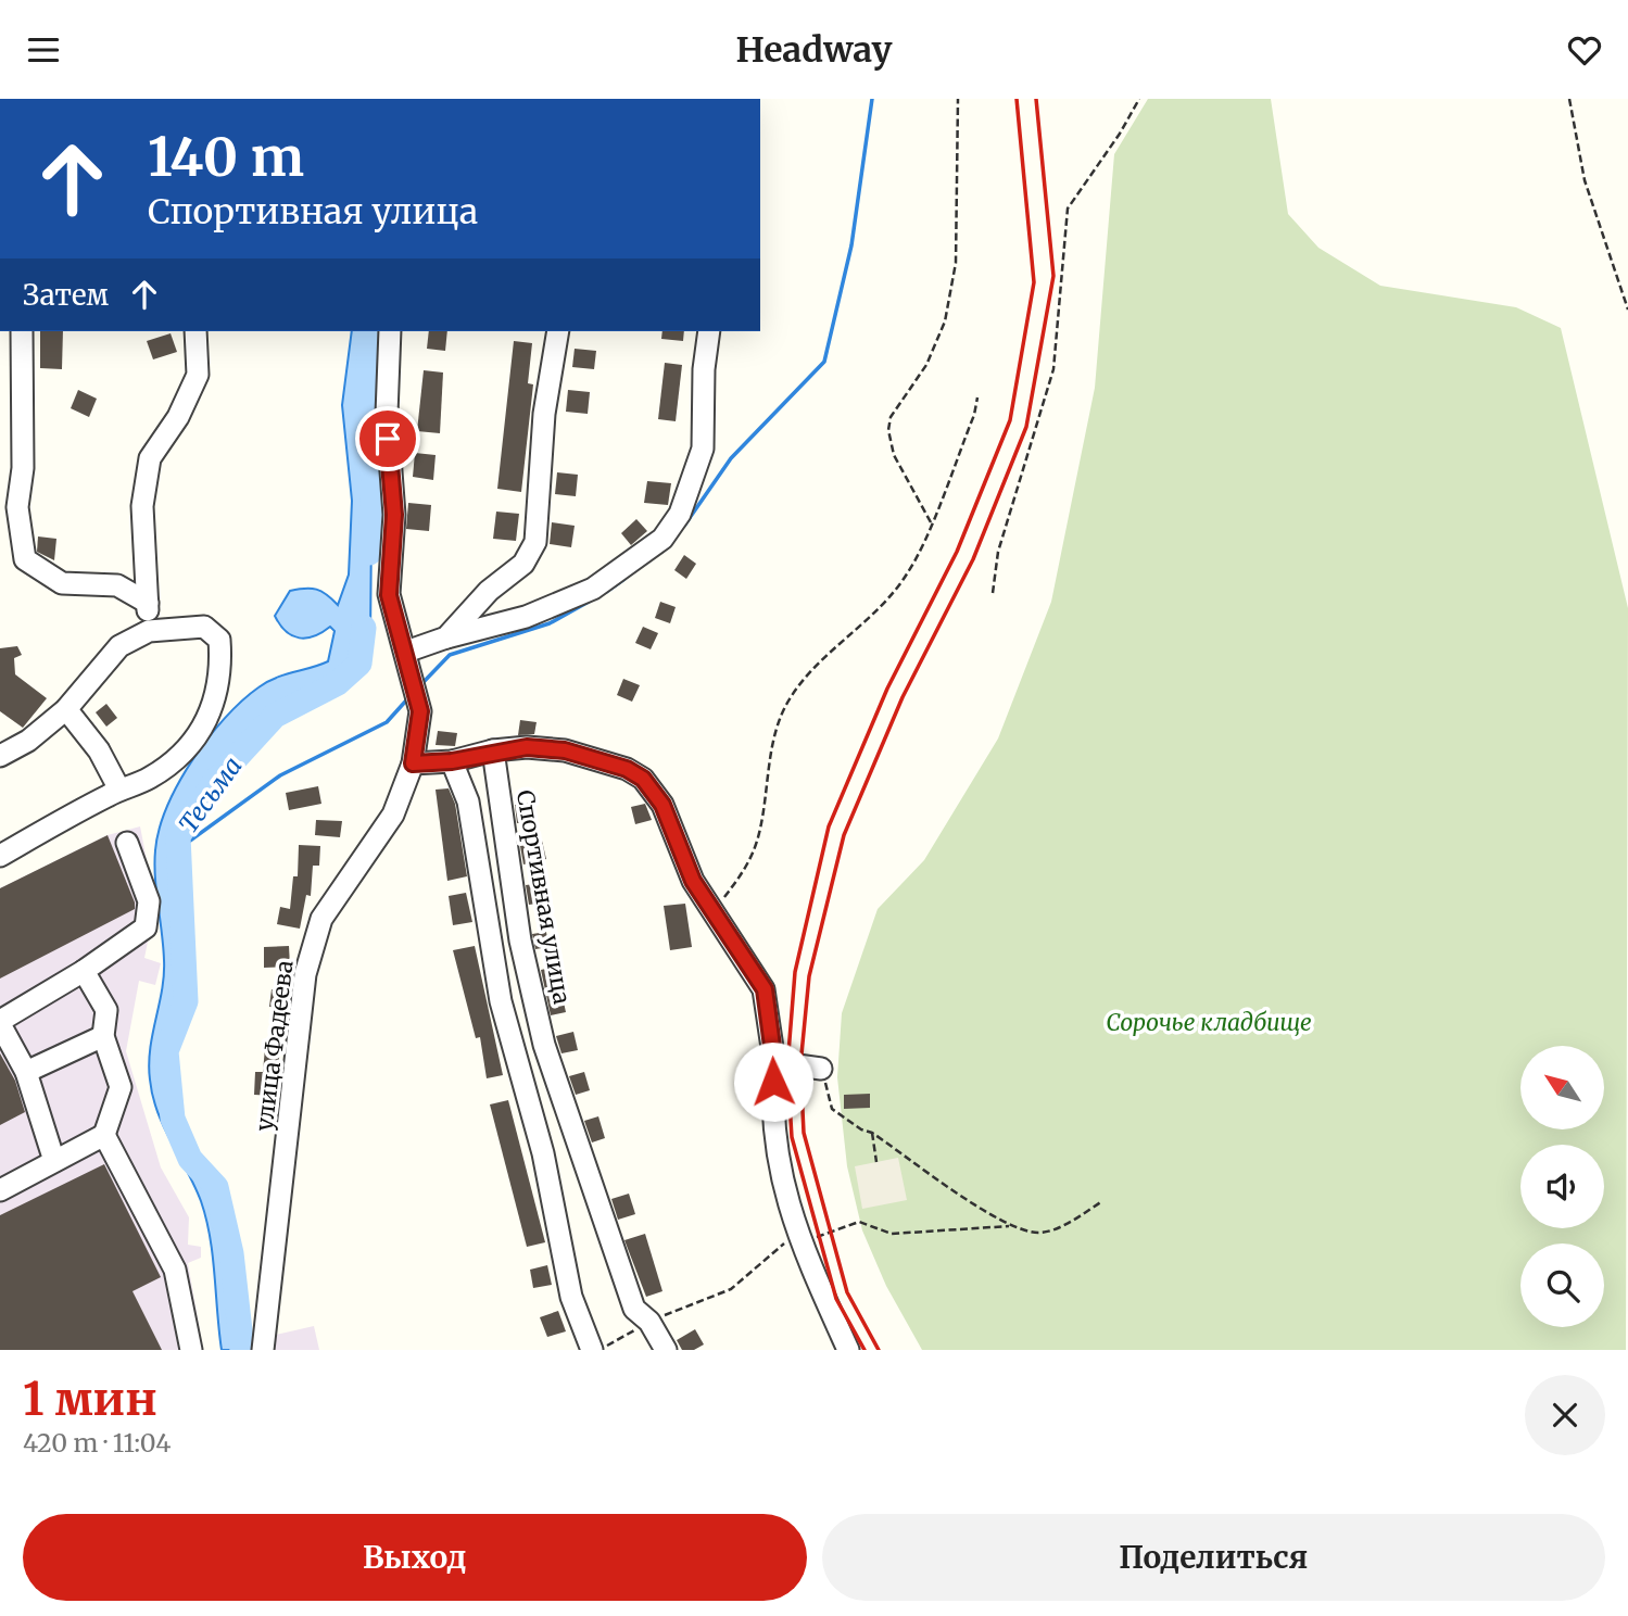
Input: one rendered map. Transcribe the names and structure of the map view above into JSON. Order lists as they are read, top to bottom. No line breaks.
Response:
{"streets":{"street":["Спортивная улица","улица Фадеева"]},"water":["Тесьма"],"parks":["Сорочье кладбище"],"north":"top left","page":{"header":"Headway","turn":["140 m","Спортивная улица"],"then":"Затем","heading":["1 мин","420 m · 11:04"],"buttons":["Выход","Поделиться"]}}
